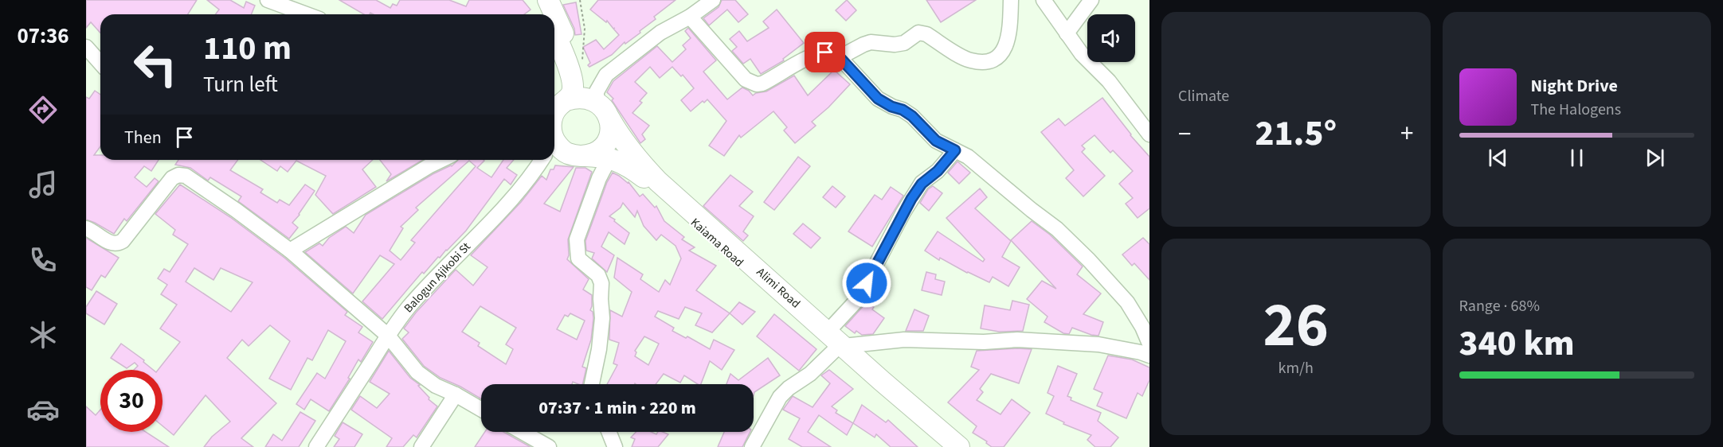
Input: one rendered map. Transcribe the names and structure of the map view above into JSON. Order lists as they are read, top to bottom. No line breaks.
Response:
{"streets":{"highway":["Kaiama Road","Alimi Road"],"street":["Balogun Ajikobi St"]},"crossings":[["Kaiama Road","Alimi Road"]],"page":{"tabs":"07:36","tile":["Climate",["26","km/h"],["Range · 68%","340 km"]],"turn":["110 m","Turn left"],"song":["Night Drive","The Halogens"],"then":"Then","heat":["−","21.5°","+"],"limit":"30","trip":"07:37 · 1 min · 220 m"}}
